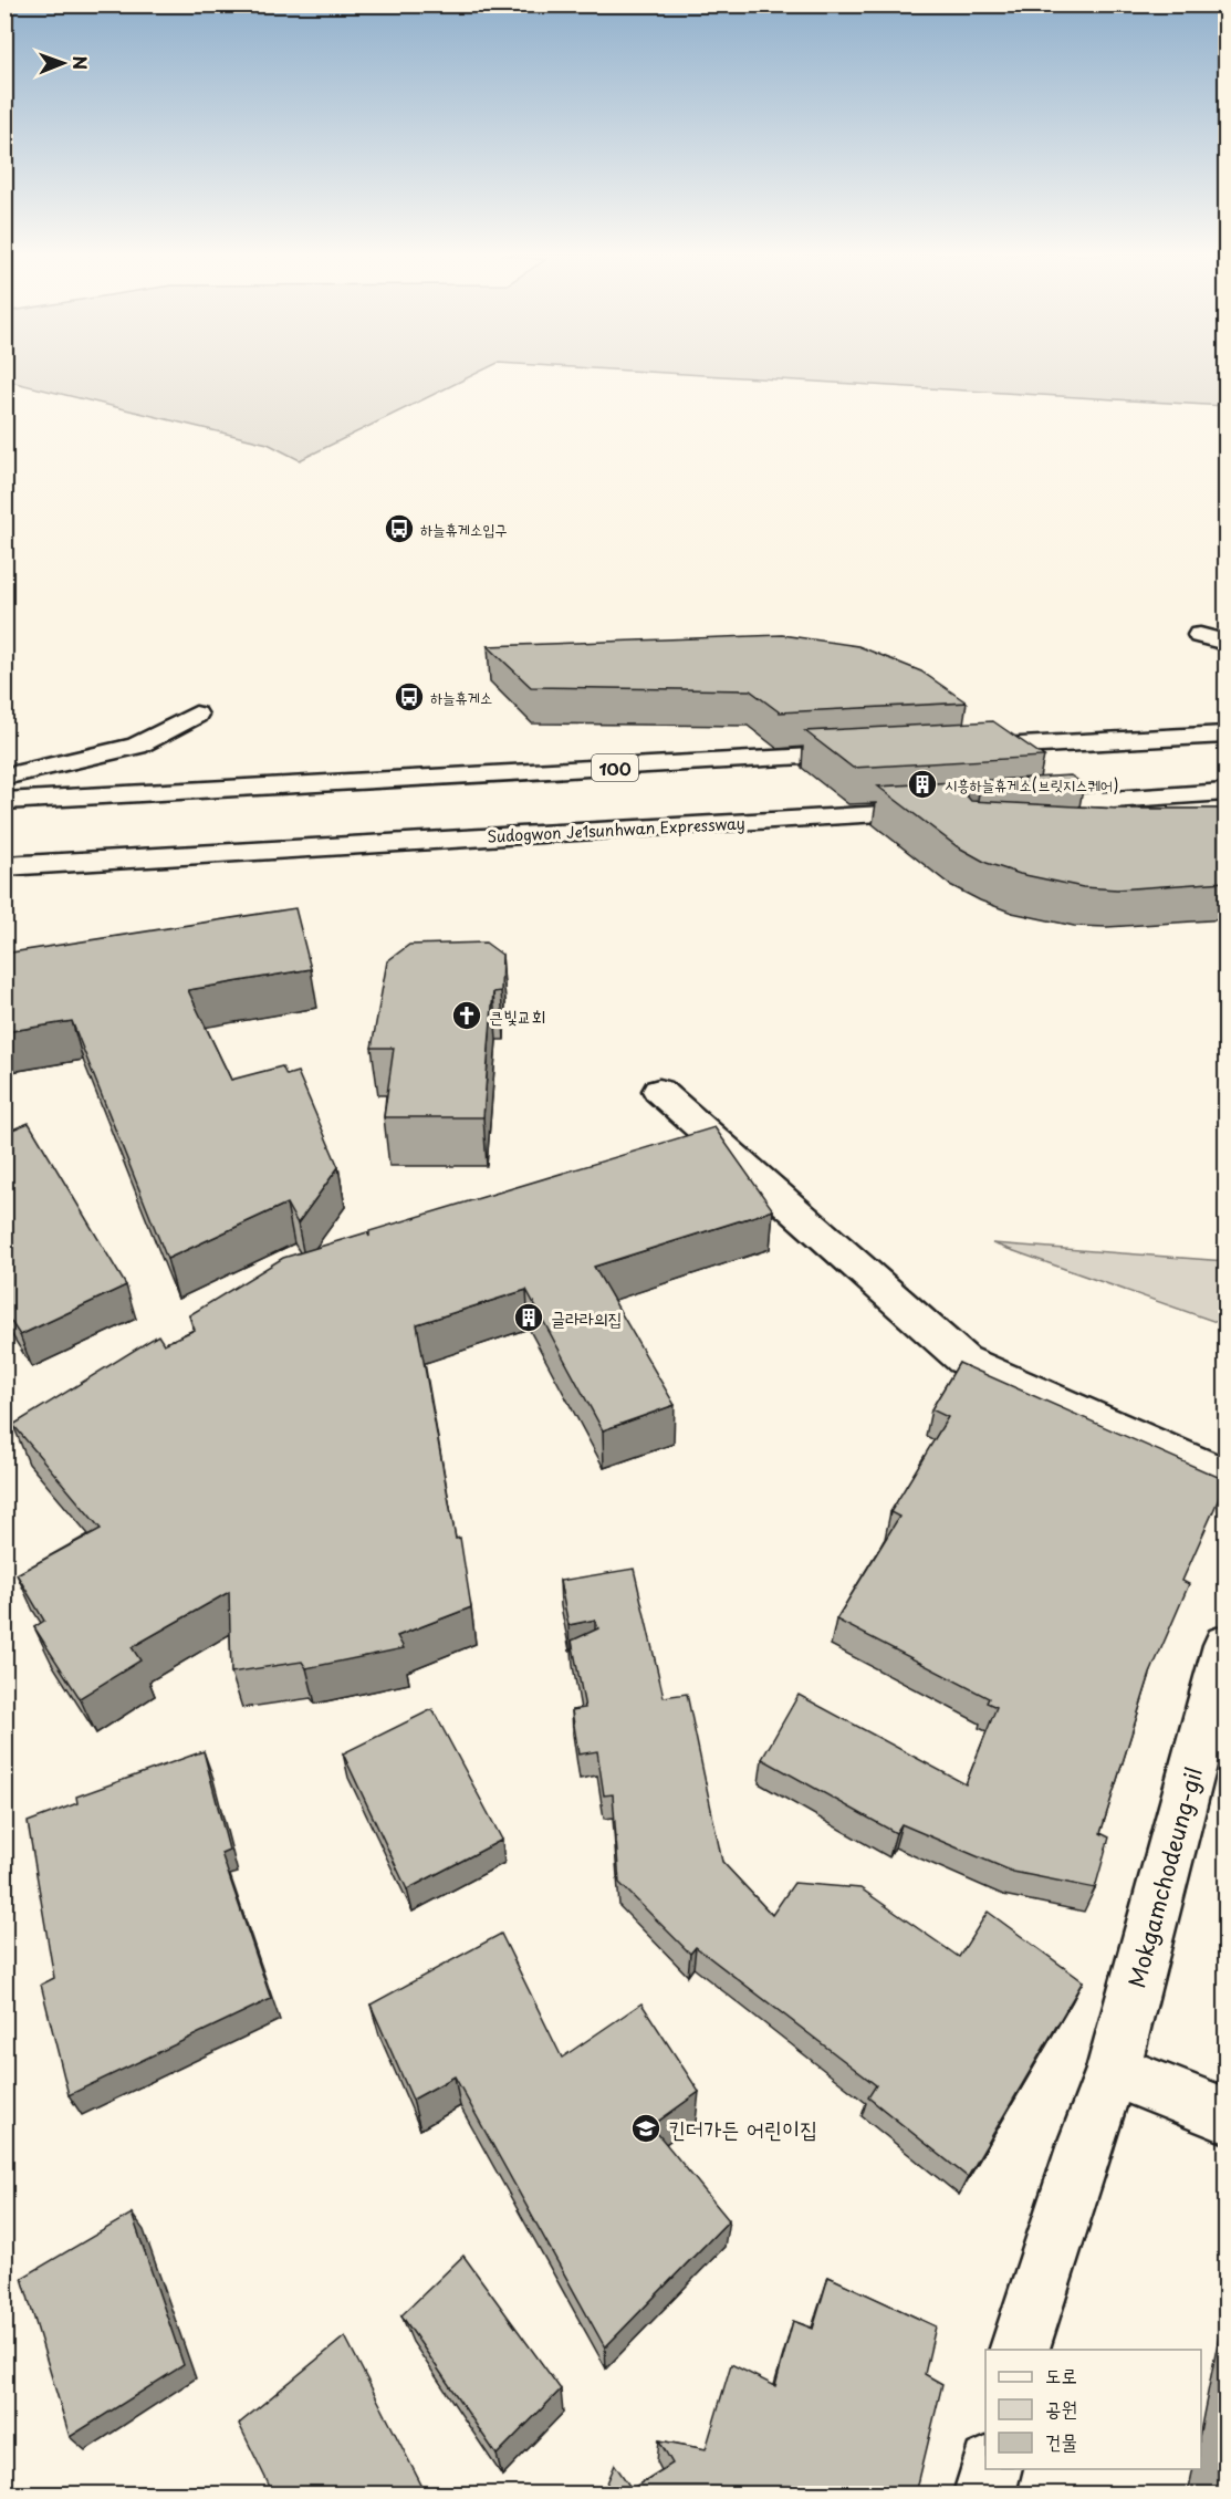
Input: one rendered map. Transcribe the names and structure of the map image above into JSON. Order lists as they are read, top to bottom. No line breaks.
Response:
{"streets":{"main road":["100","Sudogwon Je1sunhwan Expressway","Mokgamchodeung-gil"]},"places":{"bus stop":["하늘휴게소입구","하늘휴게소"],"building":["시흥하늘휴게소(브릿지스퀘어)","글라라의집"],"church":["큰빛교회"],"school or university":["킨더가든 어린이집"]},"legend":["도로","공원","건물"],"north":"right"}
